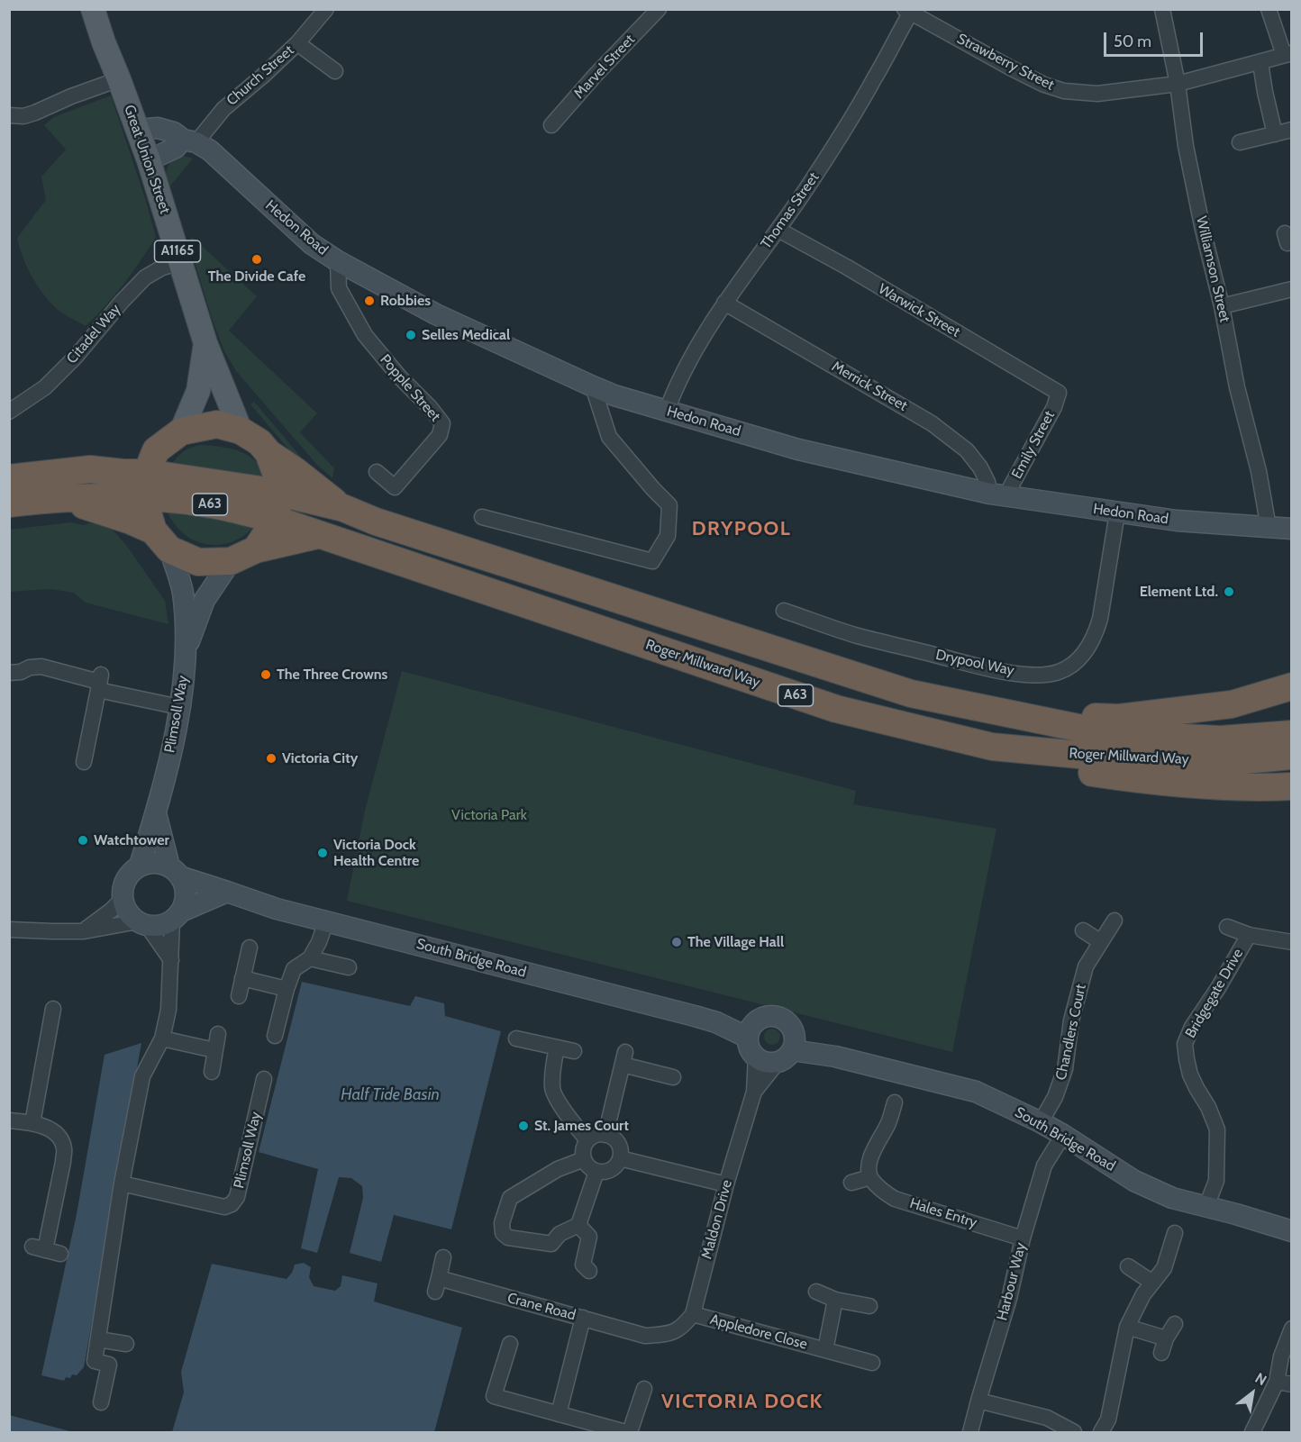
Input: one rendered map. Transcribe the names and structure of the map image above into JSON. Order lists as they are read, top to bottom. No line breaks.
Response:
{"streets":{"highway":["A63","Roger Millward Way"],"main road":["Great Union Street","A1165"],"street":["Strawberry Street","Marvel Street","Church Street","Thomas Street","Hedon Road","Williamson Street","Warwick Street","Citadel Way","Merrick Street","Popple Street","Emily Street","Drypool Way","Plimsoll Way","South Bridge Road","Bridgegate Drive","Chandlers Court","Hales Entry","Maldon Drive","Harbour Way","Crane Road","Appledore Close"]},"crossings":[["Strawberry Street","Thomas Street"],["Strawberry Street","Williamson Street"],["Church Street","Hedon Road"],["Great Union Street","Hedon Road"],["Great Union Street","Citadel Way"],["Great Union Street","Roger Millward Way"],["Thomas Street","Hedon Road"],["Thomas Street","Warwick Street"],["Thomas Street","Merrick Street"],["Hedon Road","Williamson Street"],["Hedon Road","Merrick Street"],["Hedon Road","Popple Street"],["Hedon Road","Emily Street"],["Hedon Road","Drypool Way"],["Warwick Street","Emily Street"],["Merrick Street","Emily Street"],["A63","Roger Millward Way"],["Roger Millward Way","Plimsoll Way"],["Plimsoll Way","South Bridge Road"],["South Bridge Road","Bridgegate Drive"],["South Bridge Road","Chandlers Court"],["South Bridge Road","Maldon Drive"],["South Bridge Road","Harbour Way"],["Hales Entry","Harbour Way"],["Maldon Drive","Crane Road"],["Maldon Drive","Appledore Close"],["Crane Road","Appledore Close"]],"districts":["DRYPOOL","VICTORIA DOCK"],"water":["Half Tide Basin"],"parks":["Victoria Park"],"places":["The Divide Cafe","Robbies","Selles Medical","Element Ltd.","The Three Crowns","Victoria City","Watchtower","Victoria Dock Health Centre","The Village Hall","St. James Court"],"scale_bar":"50 m","north":"top right"}
